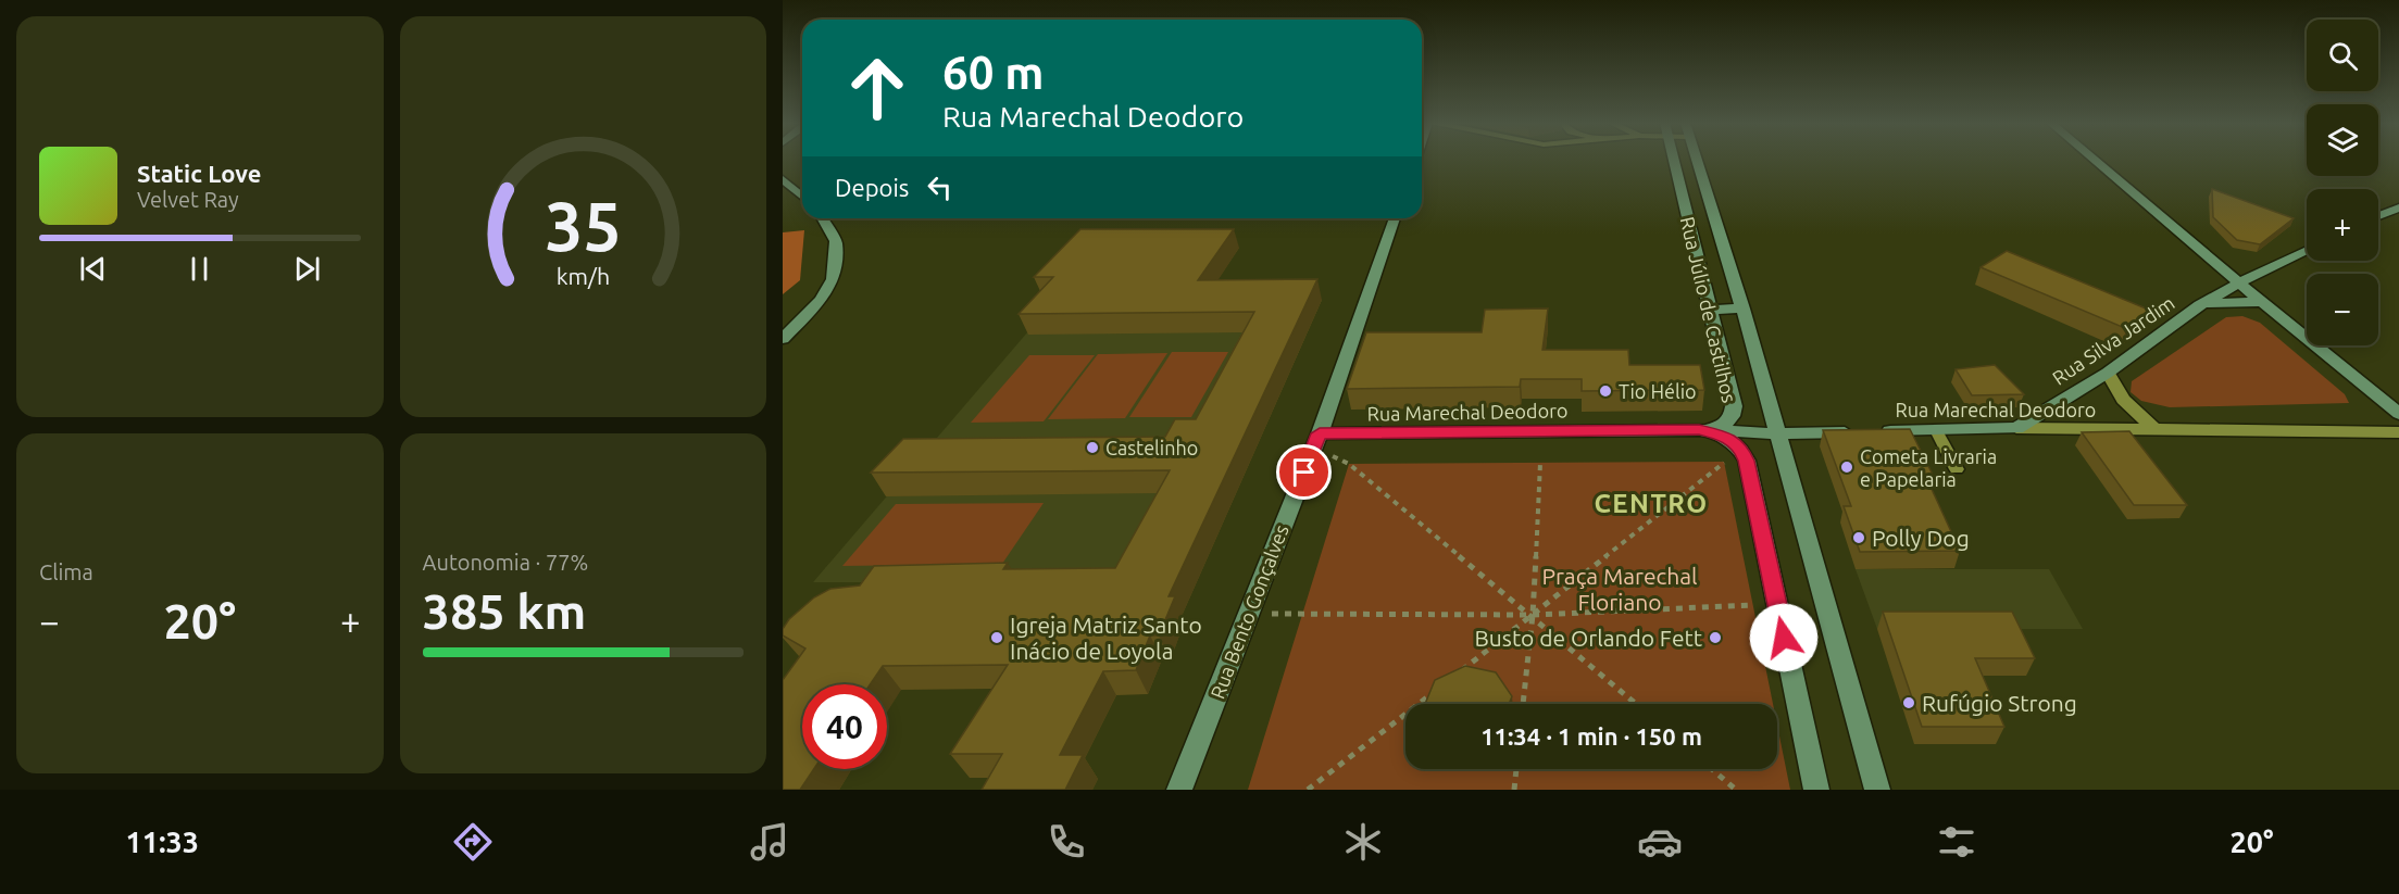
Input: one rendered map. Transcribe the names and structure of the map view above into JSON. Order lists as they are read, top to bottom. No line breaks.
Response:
{"streets":{"street":["Rua Júlio de Castilhos","Rua Silva Jardim","Rua Marechal Deodoro","Rua Bento Gonçalves"]},"crossings":[["Rua Júlio de Castilhos","Rua Marechal Deodoro"],["Rua Silva Jardim","Rua Marechal Deodoro"],["Rua Marechal Deodoro","Rua Bento Gonçalves"]],"districts":["CENTRO"],"parks":["Praça Marechal Floriano"],"places":["Tio Hélio","Castelinho","Cometa Livraria e Papelaria","Polly Dog","Igreja Matriz Santo Inácio de Loyola","Busto de Orlando Fett","Rufúgio Strong"],"page":{"map_buttons":["+","−"],"turn":["60 m","Rua Marechal Deodoro"],"song":["Static Love","Velvet Ray"],"then":"Depois","tile":["Clima",["Autonomia · 77%","385 km"]],"heat":["−","20°","+"],"limit":"40","trip":"11:34 · 1 min · 150 m","tabs":["11:33","20°"],"gauge":["35","km/h"]}}
